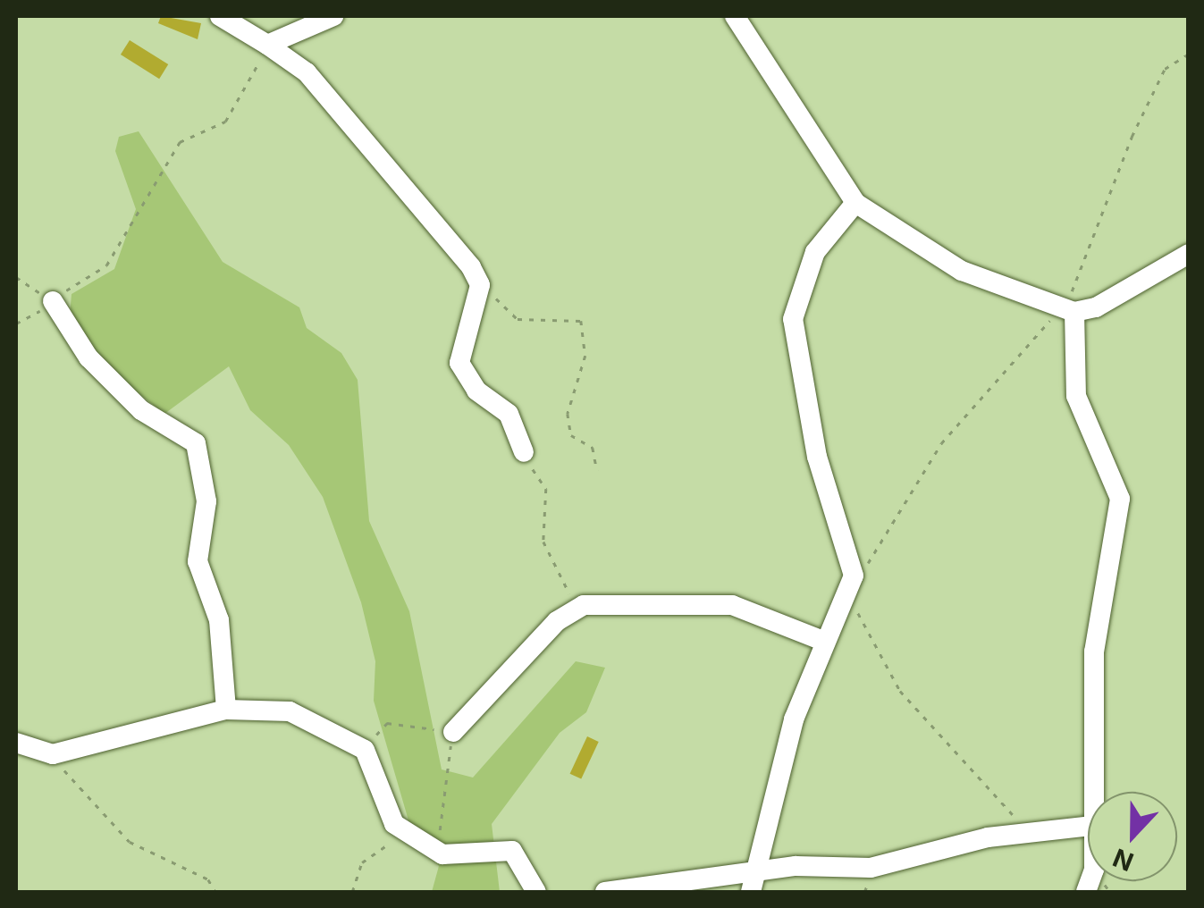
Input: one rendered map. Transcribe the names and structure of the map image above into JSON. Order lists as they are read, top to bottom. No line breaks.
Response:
{"north":"bottom"}
